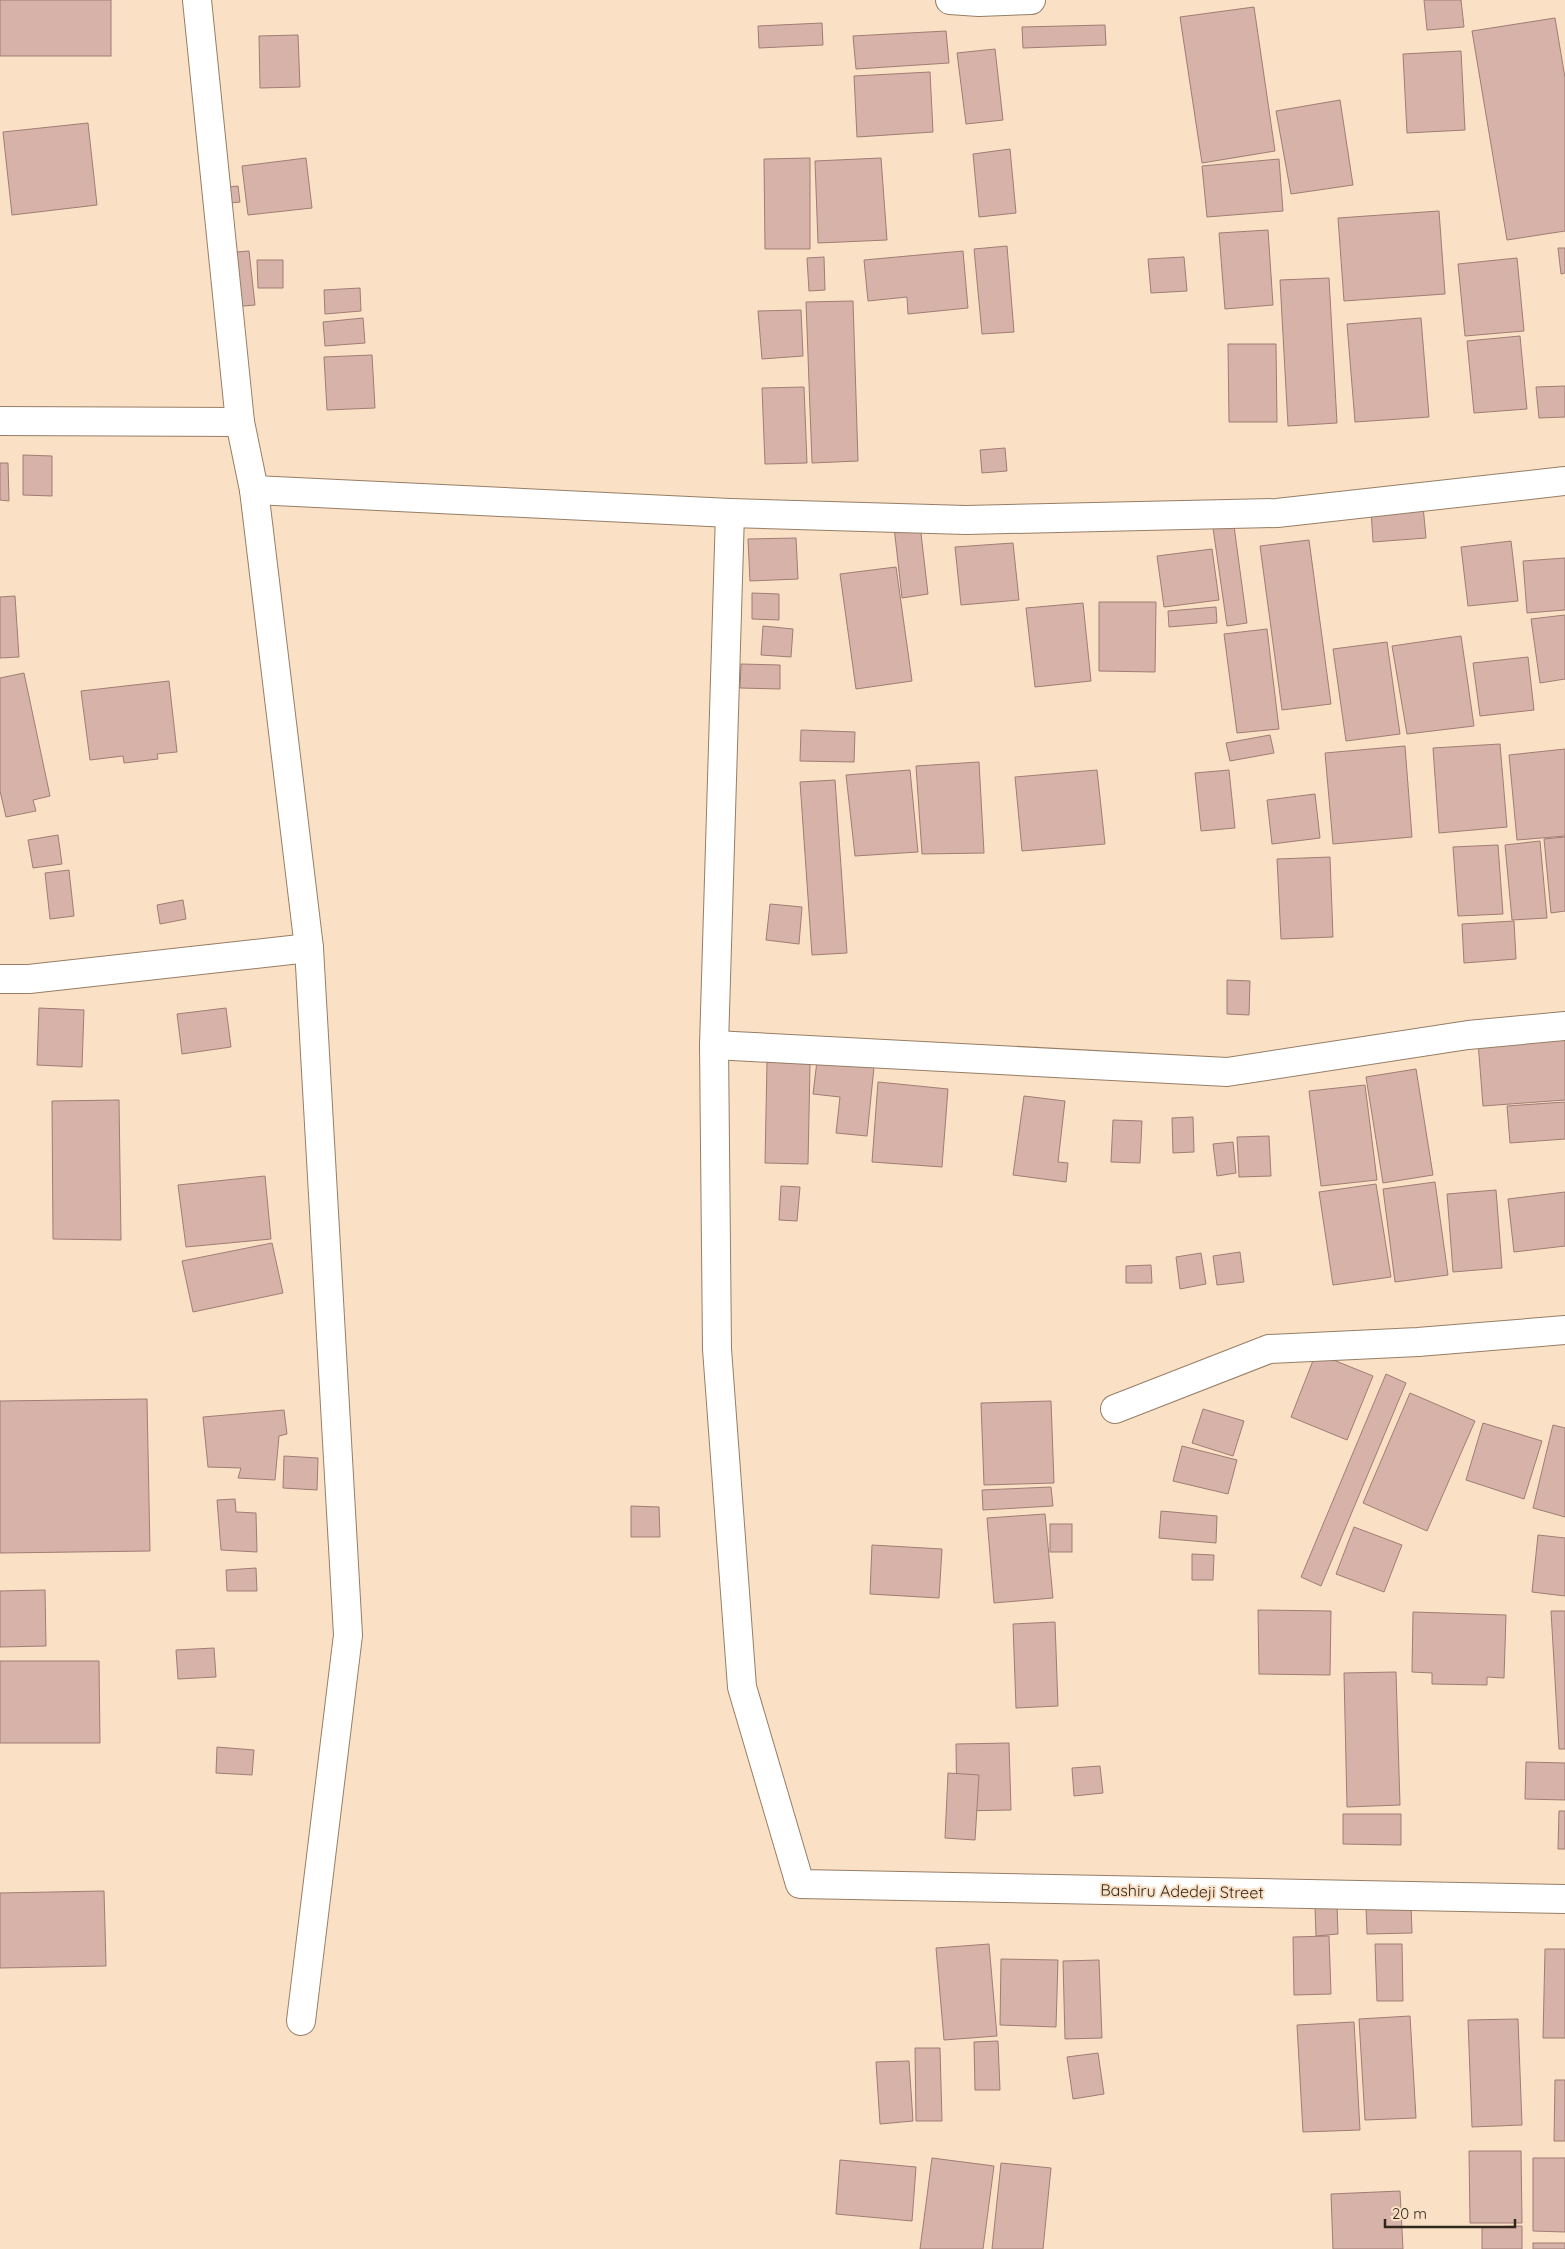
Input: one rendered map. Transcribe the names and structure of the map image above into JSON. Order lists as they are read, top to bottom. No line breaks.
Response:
{"streets":{"street":["Bashiru Adedeji Street"]},"scale_bar":"20 m"}
